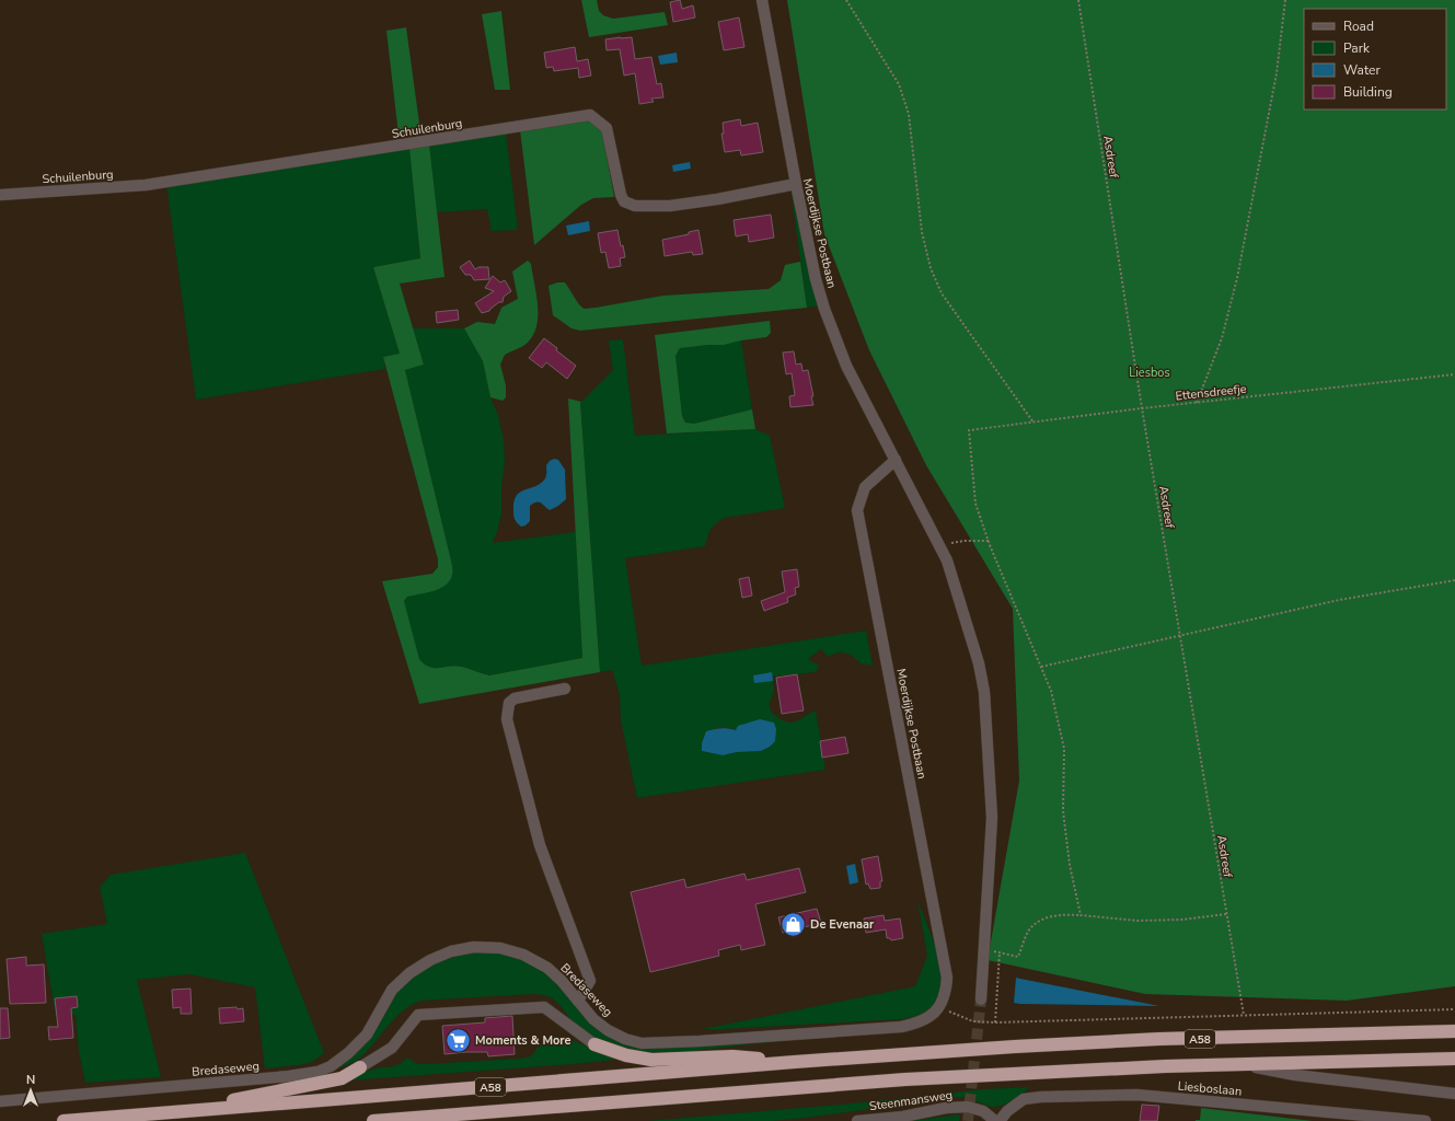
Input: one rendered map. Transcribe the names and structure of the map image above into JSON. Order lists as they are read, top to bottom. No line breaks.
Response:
{"streets":{"highway":["A58"],"street":["Schuilenburg","Moerdijkse Postbaan","Bredaseweg","Liesboslaan","Steenmansweg"],"path":["Asdreef","Ettensdreefje"]},"crossings":[["Schuilenburg","Moerdijkse Postbaan"],["Asdreef","Ettensdreefje"],["Moerdijkse Postbaan","Bredaseweg"]],"parks":["Liesbos"],"places":{"shop":["De Evenaar"],"supermarket":["Moments & More"]},"legend":["Road","Park","Water","Building"],"north":"top"}
